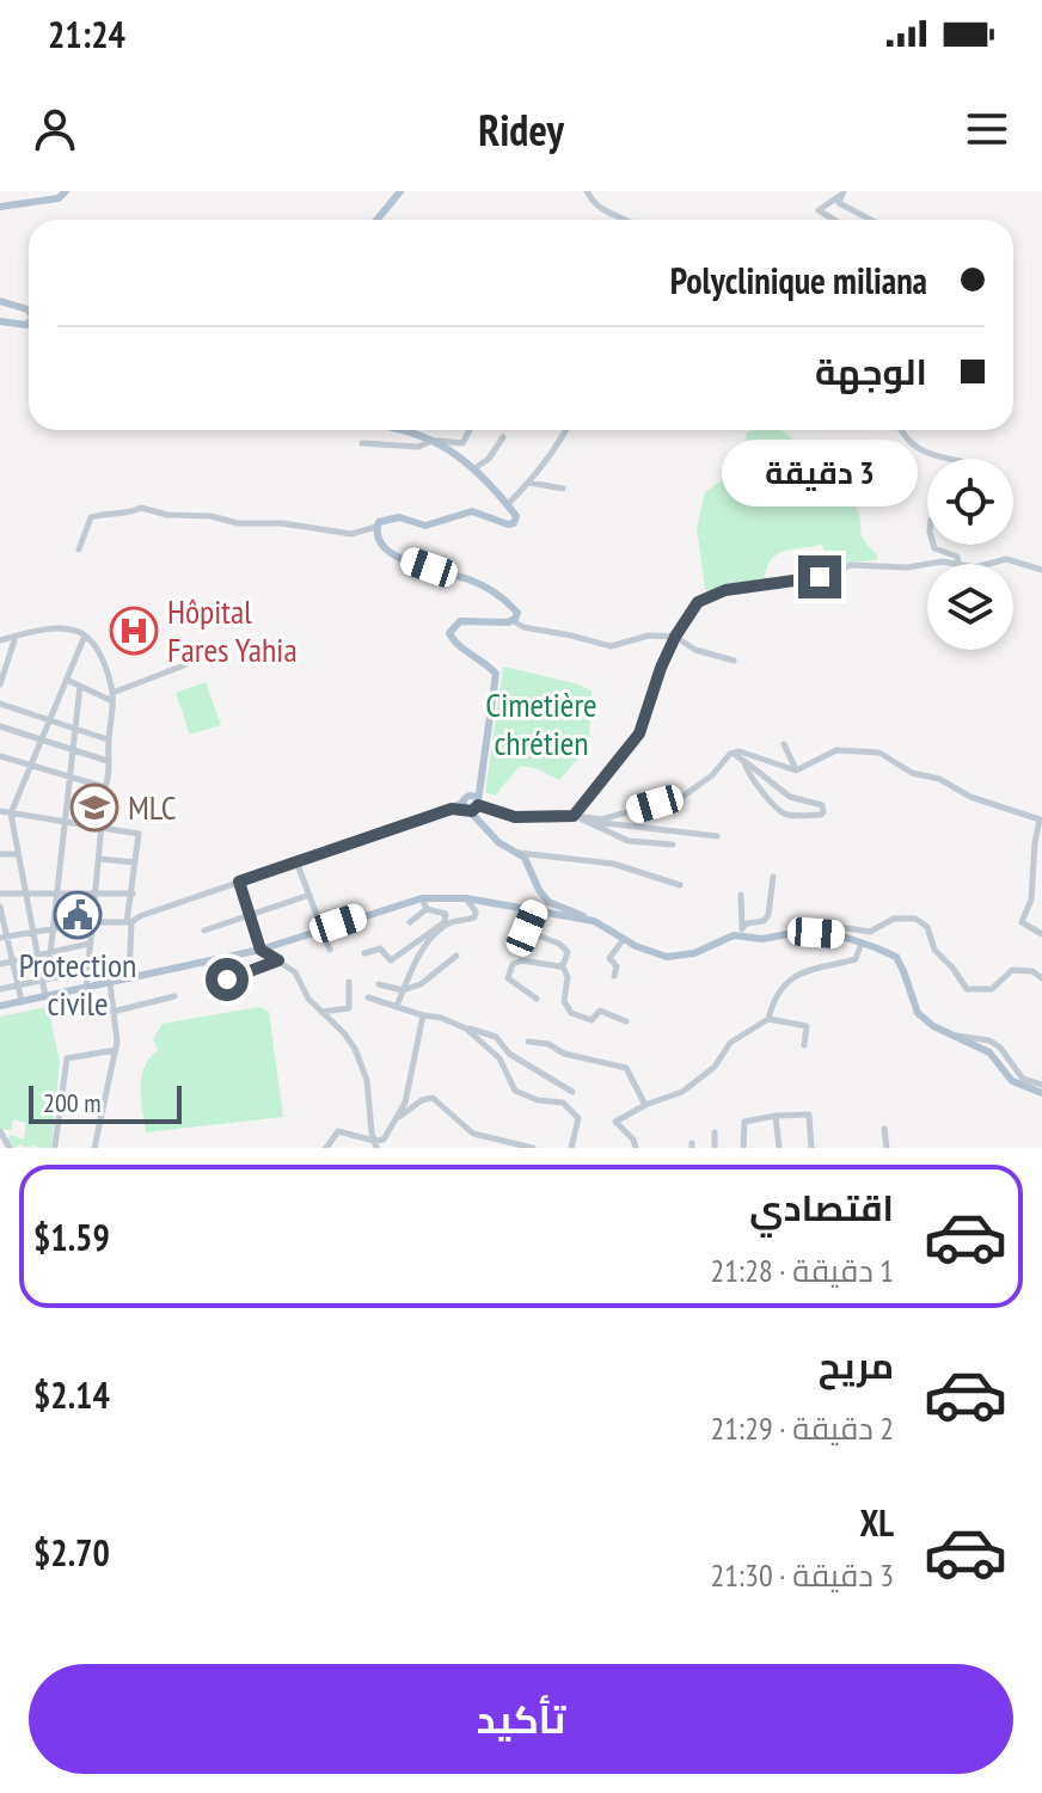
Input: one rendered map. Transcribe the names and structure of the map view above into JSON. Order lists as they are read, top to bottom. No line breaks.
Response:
{"parks":["Cimetière chrétien"],"places":{"hospital":["Hôpital Fares Yahia"],"school or university":["MLC"],"public building":["Protection civile"]},"scale_bar":"200 m","page":{"status":"21:24","header":"Ridey","banner":["Polyclinique miliana","الوجهة"],"bubble":"3 دقيقة","scale":"200 m","list":[{"name":"اقتصادي","note":"1 دقيقة · 21:28","value":"$1.59"},{"name":"مريح","note":"2 دقيقة · 21:29","value":"$2.14"},{"name":"XL","note":"3 دقيقة · 21:30","value":"$2.70"}],"buttons":"تأكيد"}}
